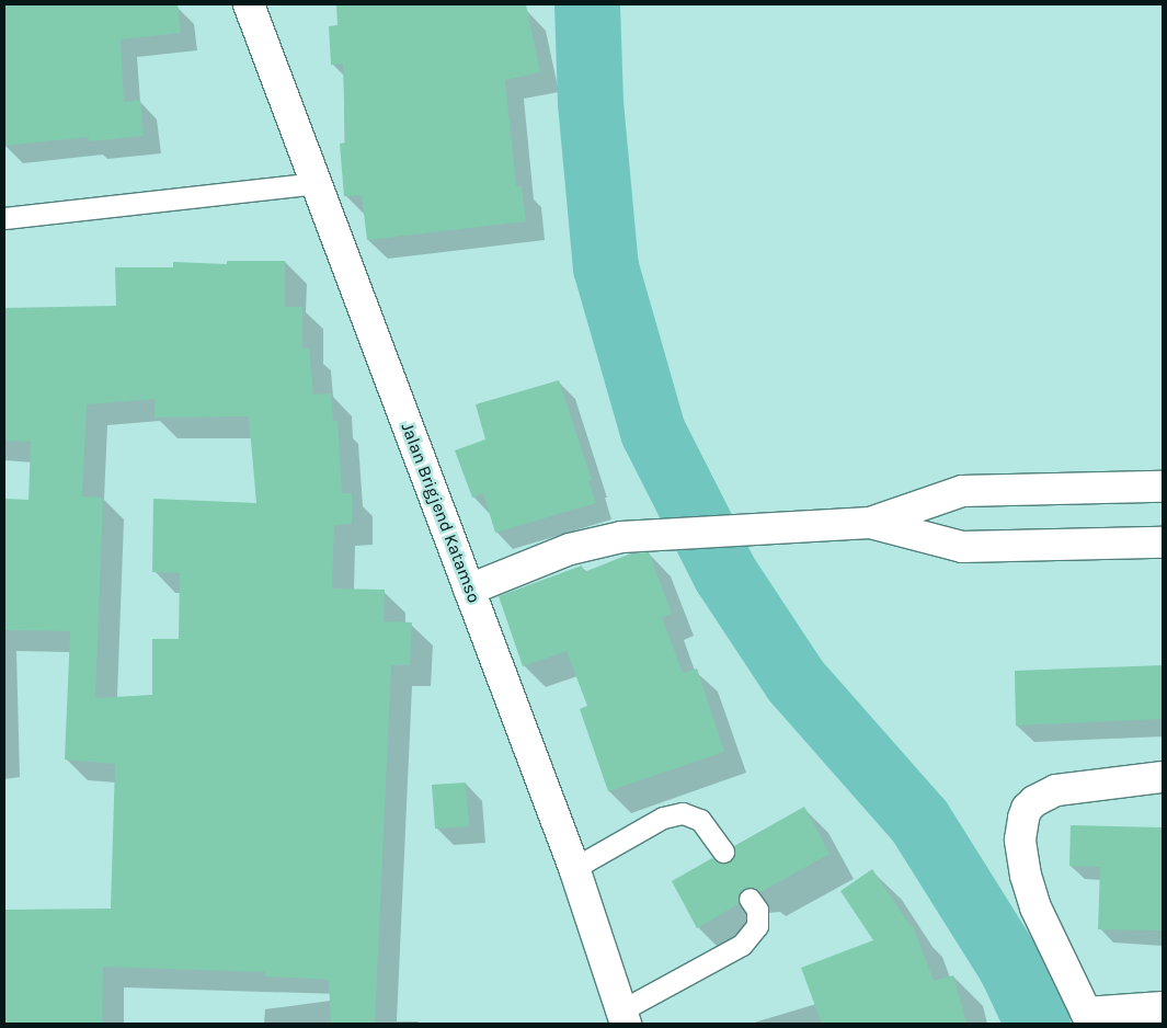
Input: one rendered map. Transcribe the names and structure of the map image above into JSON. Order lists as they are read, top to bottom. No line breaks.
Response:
{"streets":{"street":["Jalan Brigjend Katamso"]}}
